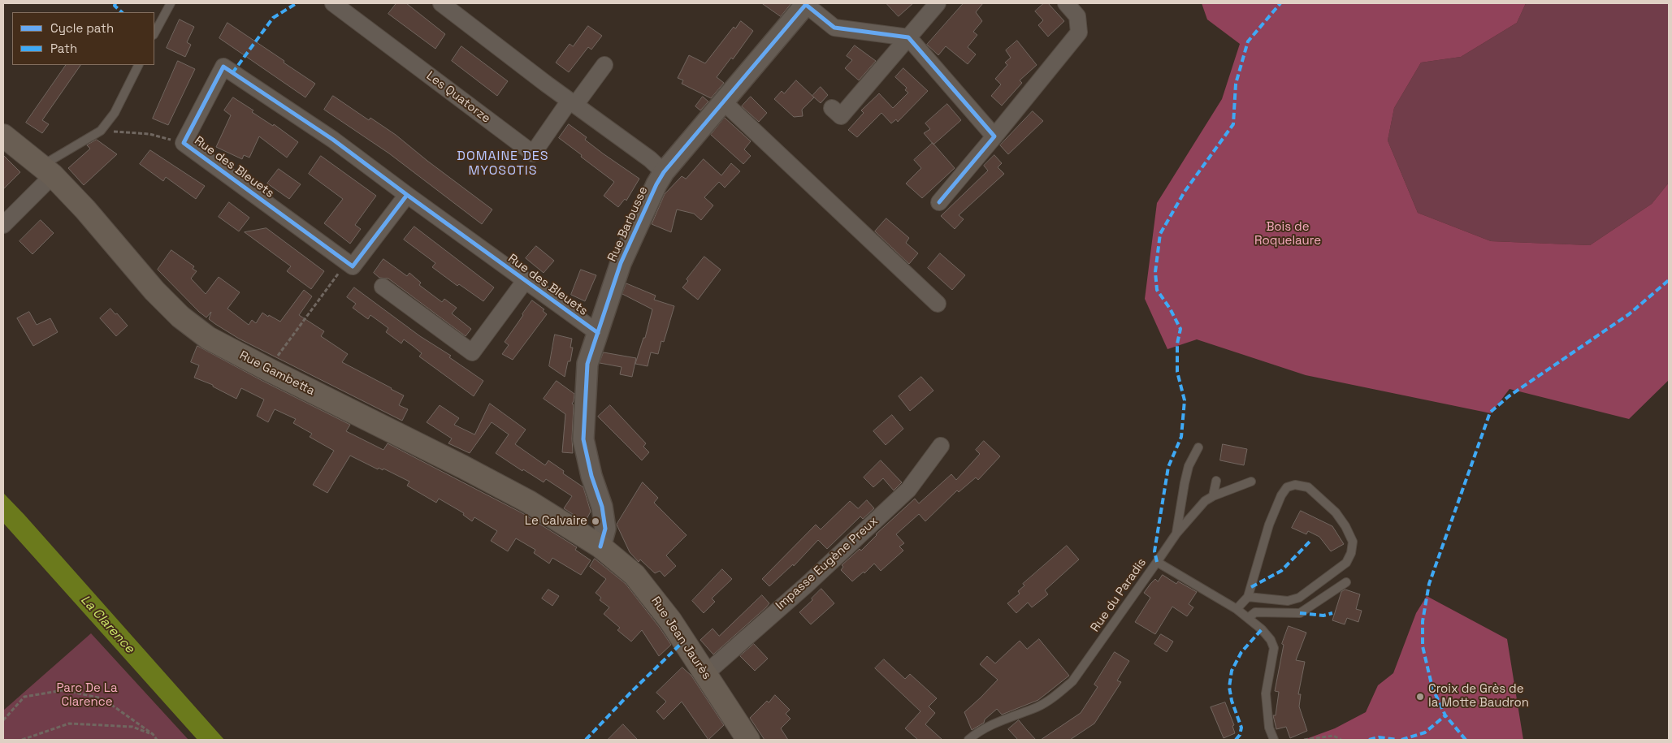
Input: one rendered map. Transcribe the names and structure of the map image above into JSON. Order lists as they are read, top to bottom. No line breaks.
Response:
{"streets":{"main road":["Rue Gambetta","Rue Jean Jaurès"],"street":["Les Quatorze","Rue des Bleuets","Rue Barbusse","Impasse Eugène Preux"],"lane":["Rue du Paradis"]},"crossings":[["Rue des Bleuets","Rue Barbusse"],["Rue Barbusse","Rue Gambetta"],["Rue Barbusse","Rue Jean Jaurès"],["Rue Gambetta","Rue Jean Jaurès"],["Impasse Eugène Preux","Rue Jean Jaurès"]],"districts":["DOMAINE DES MYOSOTIS"],"water":["La Clarence"],"parks":["Bois de Roquelaure","Parc De La Clarence"],"places":["Le Calvaire","Croix de Grès de la Motte Baudron"],"legend":["Cycle path","Path"]}
